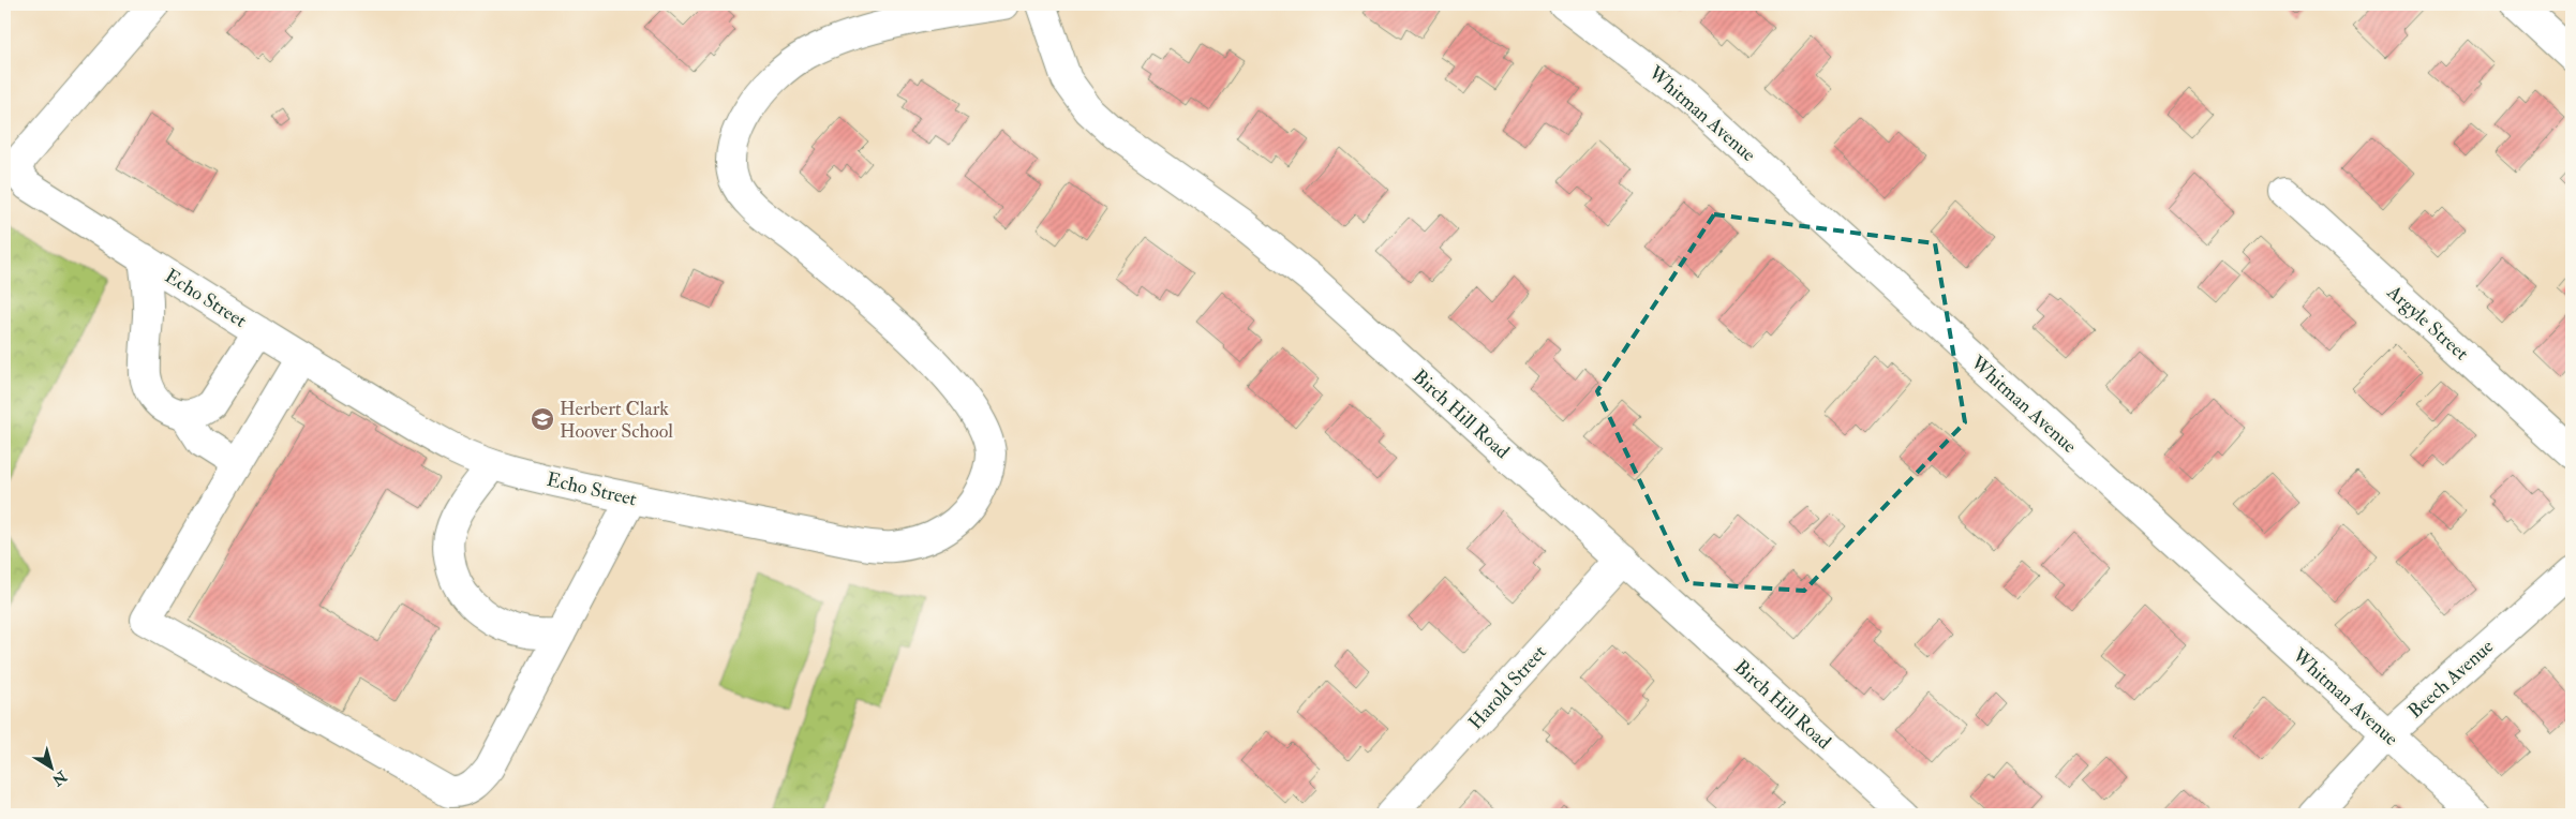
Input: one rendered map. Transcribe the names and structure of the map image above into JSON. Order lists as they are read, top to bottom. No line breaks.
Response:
{"streets":{"street":["Whitman Avenue","Echo Street","Argyle Street","Birch Hill Road","Beech Avenue","Harold Street"]},"crossings":[["Whitman Avenue","Beech Avenue"],["Birch Hill Road","Harold Street"]],"places":{"school or university":["Herbert Clark Hoover School"]},"north":"bottom right"}
